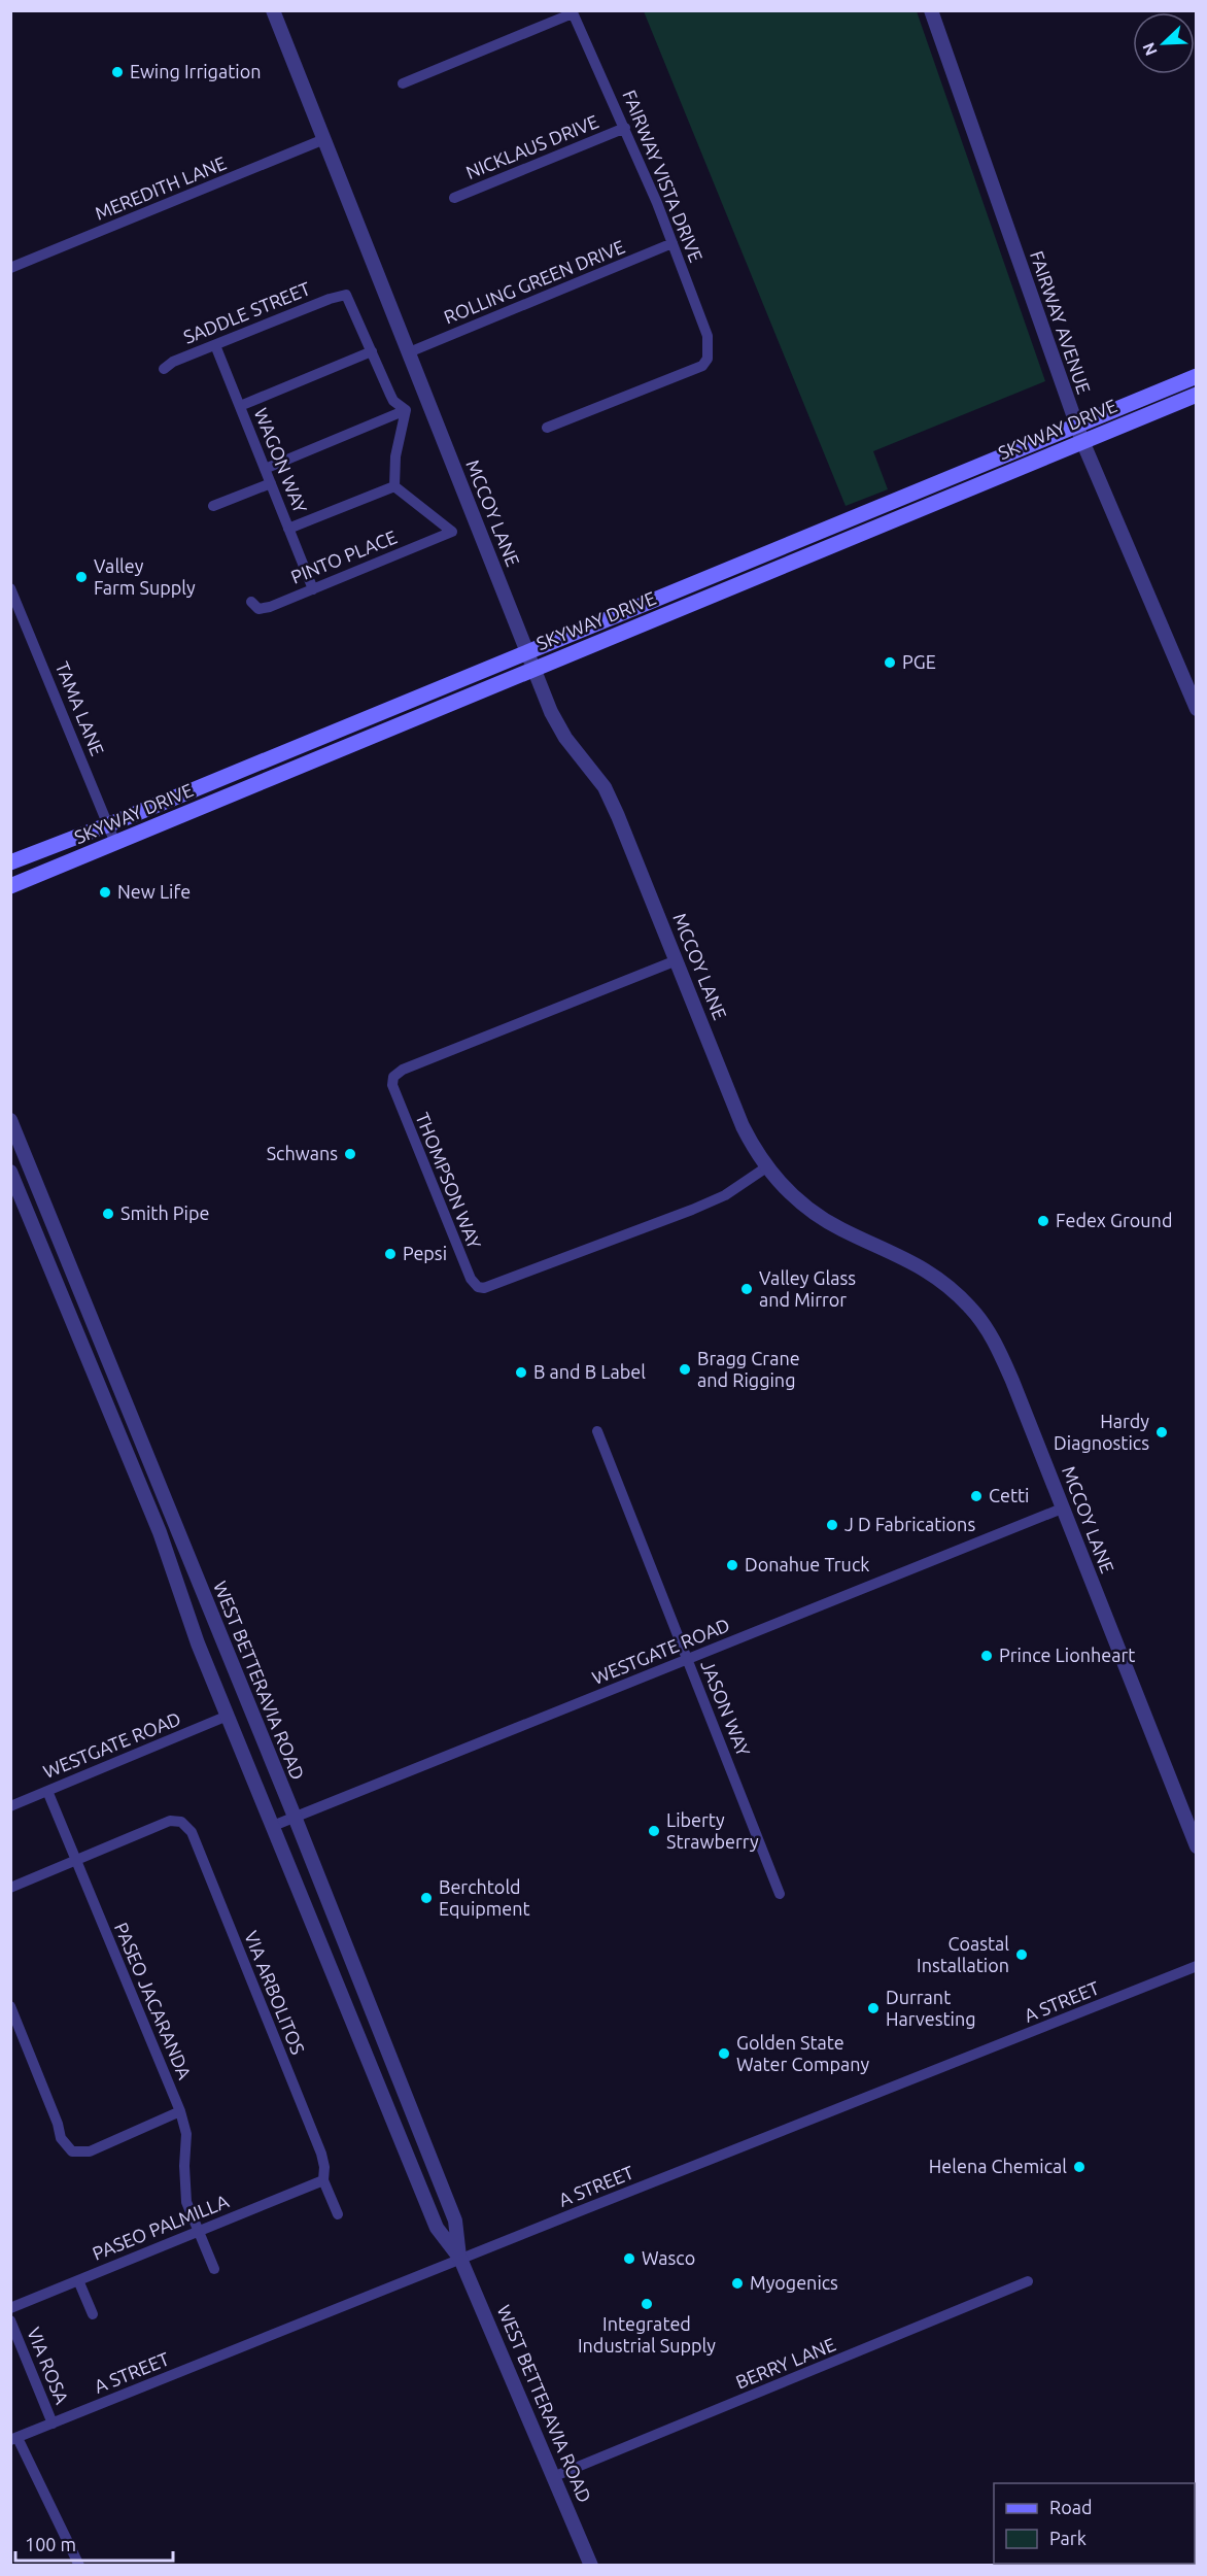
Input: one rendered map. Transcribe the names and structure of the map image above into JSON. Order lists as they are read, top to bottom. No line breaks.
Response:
{"streets":{"main road":["SKYWAY DRIVE"],"street":["NICKLAUS DRIVE","FAIRWAY VISTA DRIVE","MEREDITH LANE","ROLLING GREEN DRIVE","SADDLE STREET","FAIRWAY AVENUE","WAGON WAY","MCCOY LANE","PINTO PLACE","TAMA LANE","THOMPSON WAY","WESTGATE ROAD","WEST BETTERAVIA ROAD","JASON WAY","VIA ARBOLITOS","PASEO JACARANDA","A STREET","PASEO PALMILLA","BERRY LANE","VIA ROSA"]},"crossings":[["NICKLAUS DRIVE","FAIRWAY VISTA DRIVE"],["FAIRWAY VISTA DRIVE","ROLLING GREEN DRIVE"],["MEREDITH LANE","MCCOY LANE"],["ROLLING GREEN DRIVE","MCCOY LANE"],["SADDLE STREET","WAGON WAY"],["FAIRWAY AVENUE","SKYWAY DRIVE"],["SKYWAY DRIVE","MCCOY LANE"],["SKYWAY DRIVE","TAMA LANE"],["WAGON WAY","PINTO PLACE"],["MCCOY LANE","THOMPSON WAY"],["MCCOY LANE","WESTGATE ROAD"],["WESTGATE ROAD","WEST BETTERAVIA ROAD"],["WESTGATE ROAD","JASON WAY"],["WESTGATE ROAD","PASEO JACARANDA"],["WEST BETTERAVIA ROAD","A STREET"],["WEST BETTERAVIA ROAD","BERRY LANE"],["VIA ARBOLITOS","PASEO JACARANDA"],["VIA ARBOLITOS","PASEO PALMILLA"],["PASEO JACARANDA","PASEO PALMILLA"],["A STREET","VIA ROSA"]],"places":["Ewing Irrigation","Valley Farm Supply","PGE","New Life","Schwans","Smith Pipe","Fedex Ground","Pepsi","Valley Glass and Mirror","Bragg Crane and Rigging","B and B Label","Hardy Diagnostics","Cetti","J D Fabrications","Donahue Truck","Prince Lionheart","Liberty Strawberry","Berchtold Equipment","Coastal Installation","Durrant Harvesting","Golden State Water Company","Helena Chemical","Wasco","Myogenics","Integrated Industrial Supply"],"legend":["Road","Park"],"scale_bar":"100 m","north":"bottom left"}
